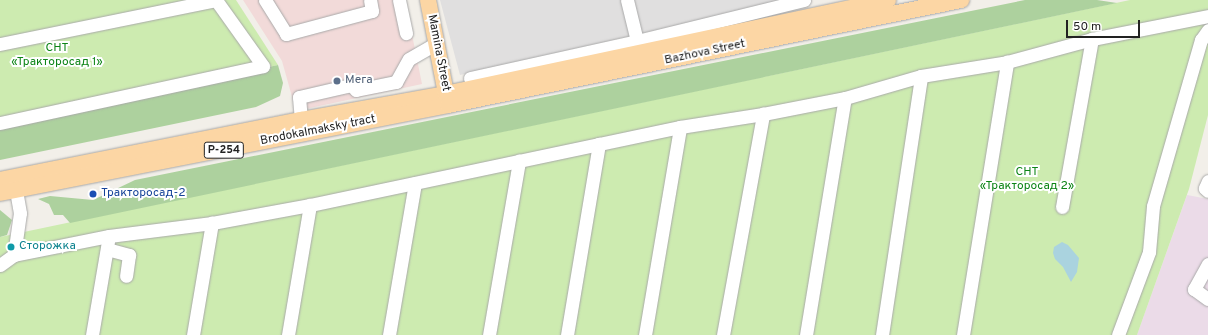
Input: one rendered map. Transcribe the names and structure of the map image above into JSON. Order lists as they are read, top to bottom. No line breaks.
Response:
{"streets":{"main road":["Mamina Street","Bazhova Street","Brodokalmaksky tract","Р-254"]},"crossings":[["Mamina Street","Bazhova Street"],["Mamina Street","Brodokalmaksky tract"],["Bazhova Street","Brodokalmaksky tract"]],"parks":["СНТ «Тракторосад 1»","СНТ «Тракторосад 2»"],"places":["Мега","Тракторосад-2","Сторожка"],"scale_bar":"50 m"}
